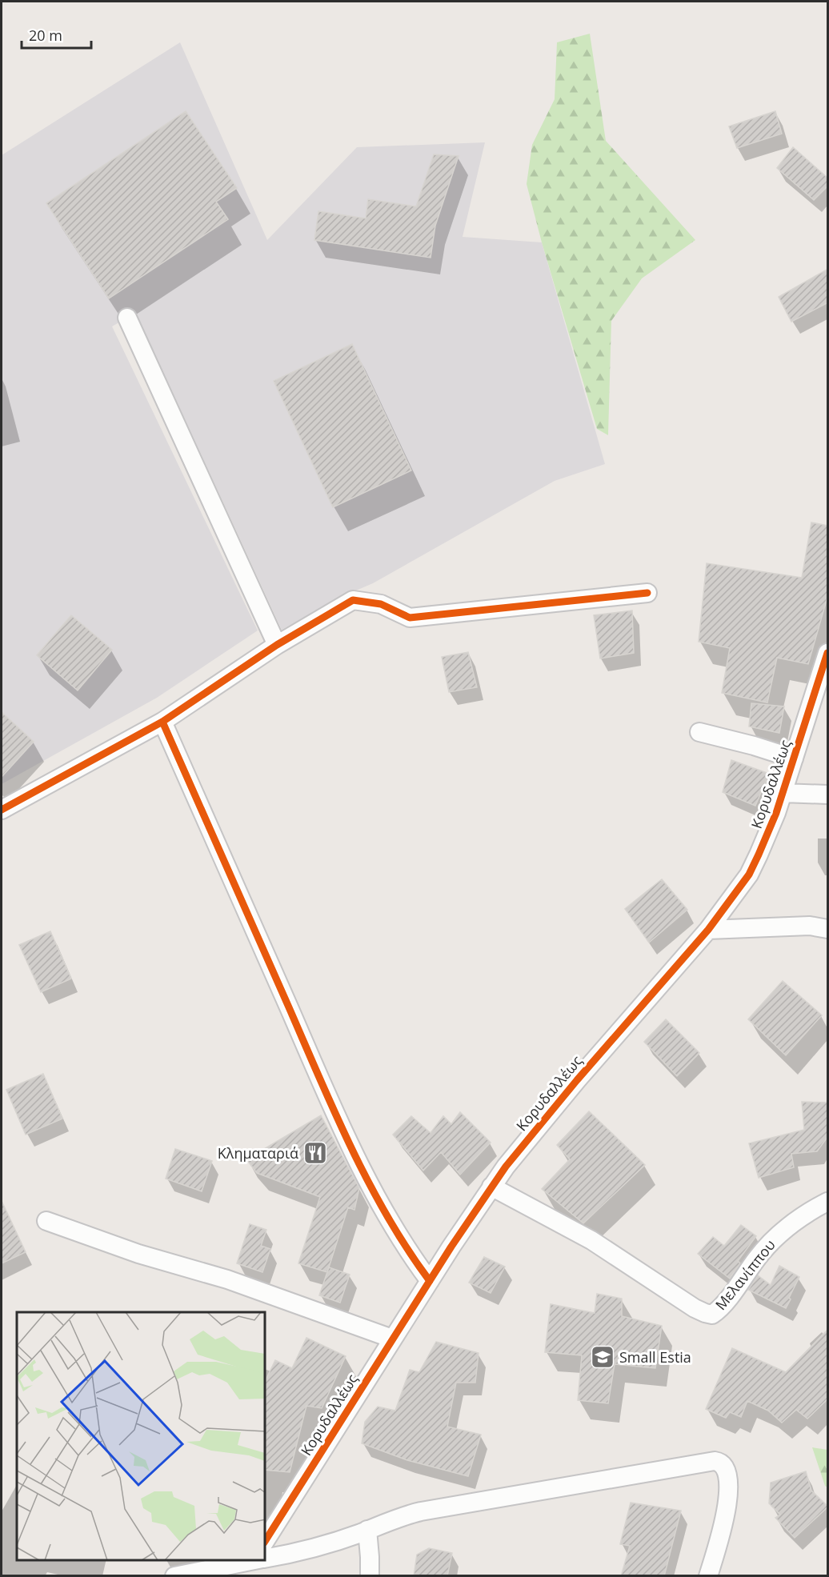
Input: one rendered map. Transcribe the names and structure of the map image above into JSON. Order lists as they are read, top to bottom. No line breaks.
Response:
{"streets":{"street":["Κορυδαλλέως","Μελανίππου"]},"crossings":[["Κορυδαλλέως","Μελανίππου"]],"places":{"restaurant":["Κληματαριά"],"school or university":["Small Estia"]},"scale_bar":"20 m"}
